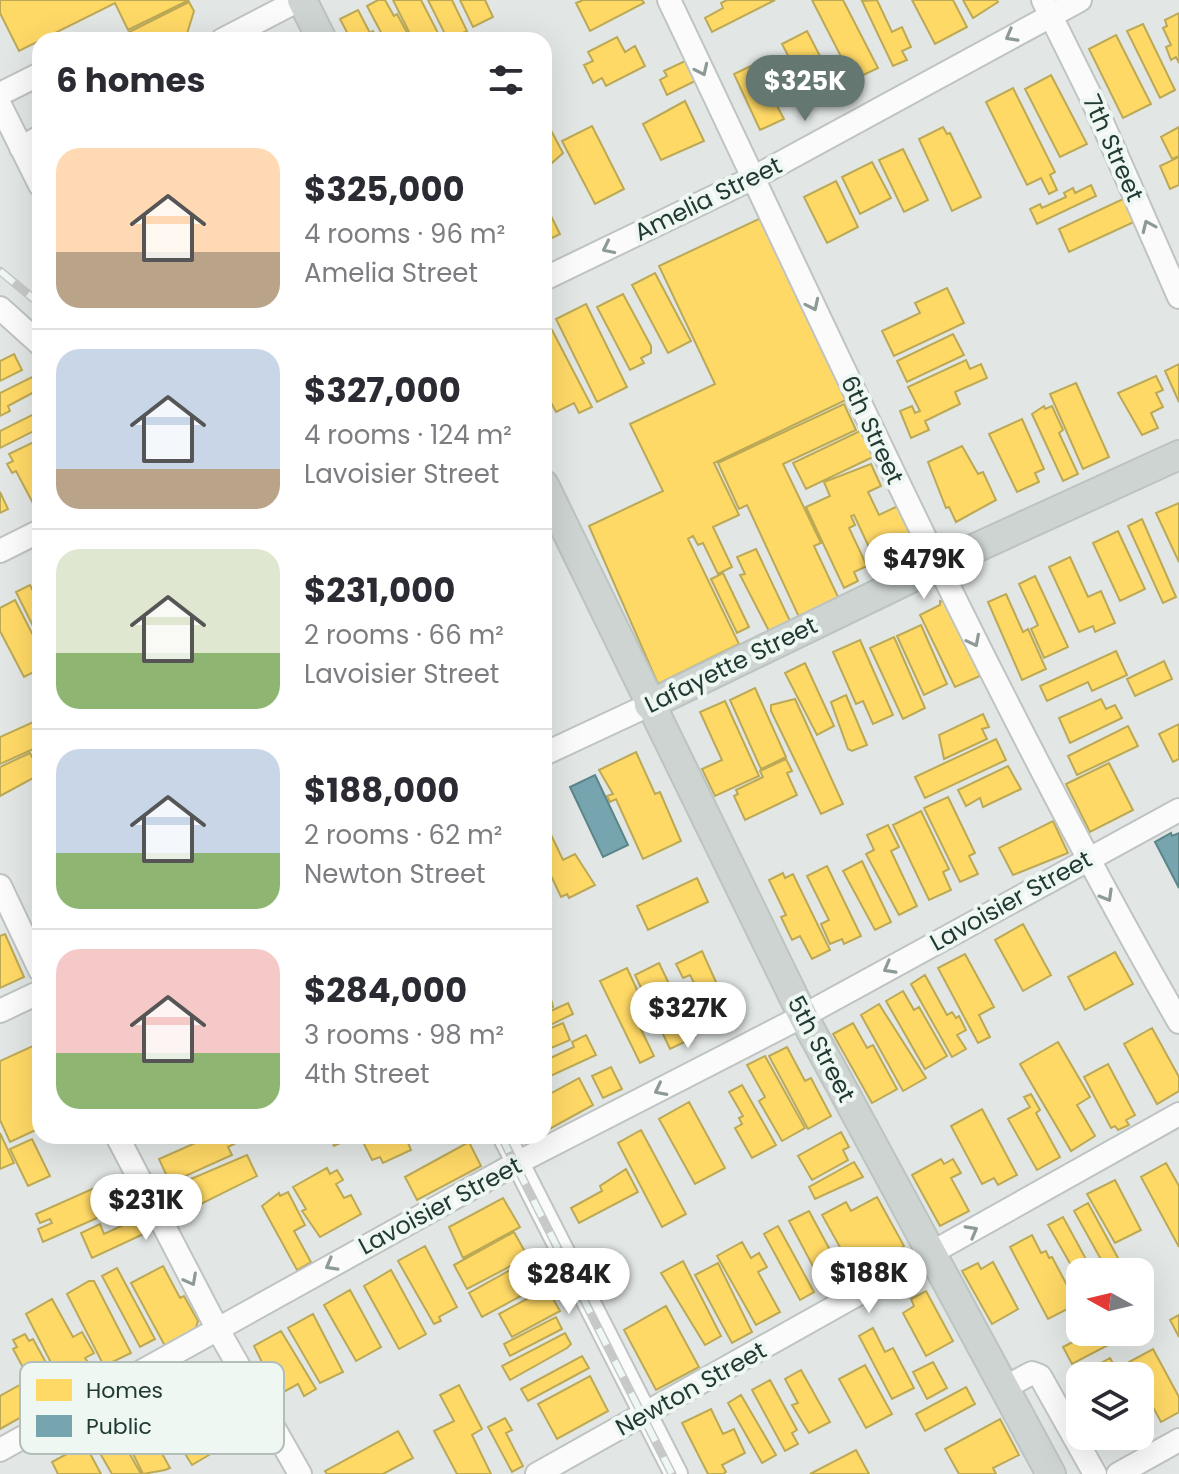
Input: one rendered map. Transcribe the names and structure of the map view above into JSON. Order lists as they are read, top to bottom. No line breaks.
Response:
{"streets":{"main road":["Lafayette Street","5th Street"],"street":["7th Street","Amelia Street","6th Street","Lavoisier Street","Newton Street"]},"crossings":[["7th Street","Amelia Street"],["Amelia Street","6th Street"],["6th Street","Lafayette Street"],["6th Street","Lavoisier Street"],["Lafayette Street","5th Street"],["Lavoisier Street","5th Street"],["5th Street","Newton Street"]],"one_way":["7th Street","Amelia Street","6th Street","Lavoisier Street","Newton Street"],"legend":["Homes","Public"],"north":"left","page":{"heading":"6 homes","price":["$325K","$479K","$327K","$231K","$188K","$284K"],"list":[{"name":"$325,000","note":"4 rooms · 96 m² · Amelia Street"},{"name":"$327,000","note":"4 rooms · 124 m² · Lavoisier Street"},{"name":"$231,000","note":"2 rooms · 66 m² · Lavoisier Street"},{"name":"$188,000","note":"2 rooms · 62 m² · Newton Street"},{"name":"$284,000","note":"3 rooms · 98 m² · 4th Street"}]}}
